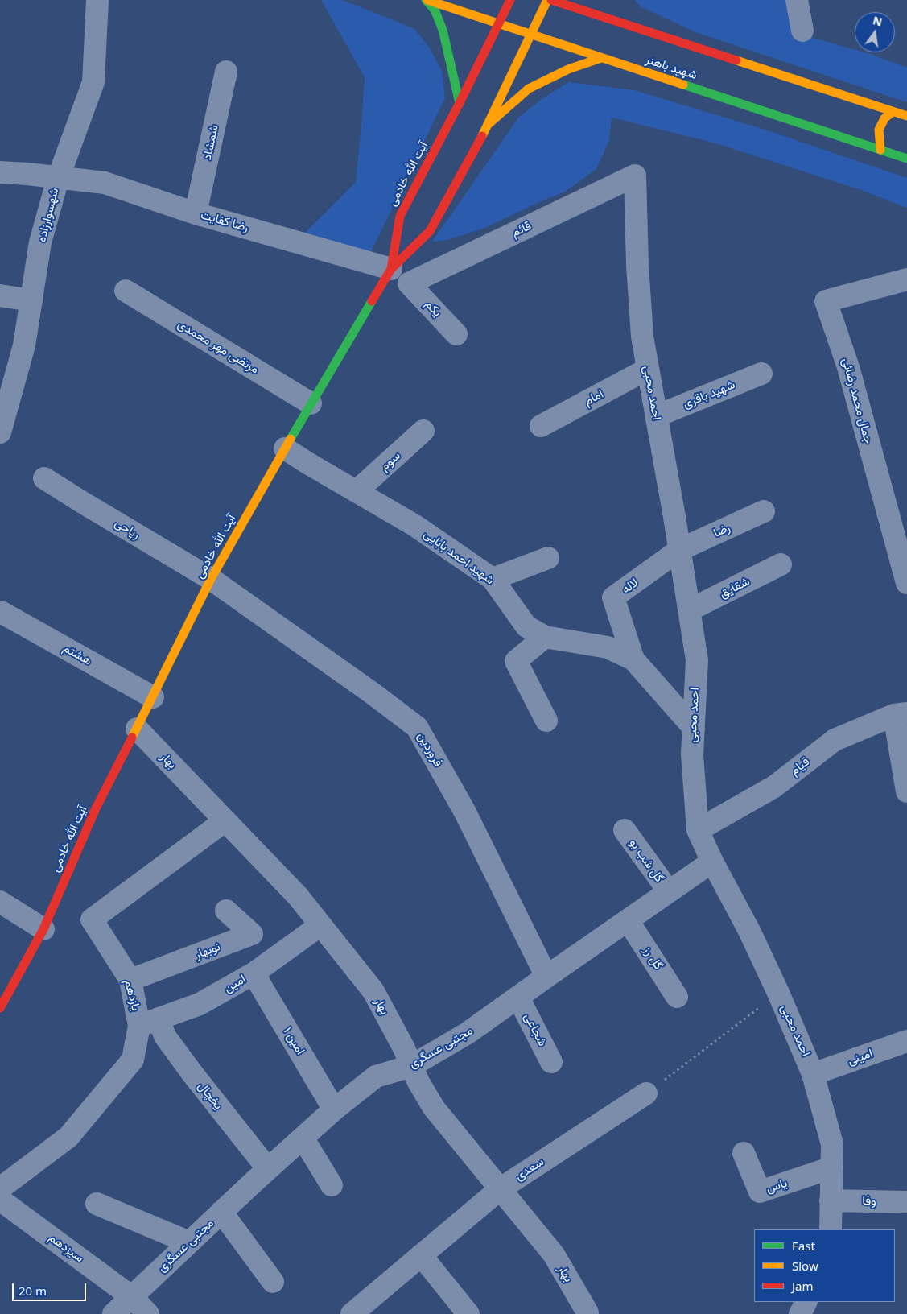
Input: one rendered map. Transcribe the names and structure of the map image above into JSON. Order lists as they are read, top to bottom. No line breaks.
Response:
{"streets":{"main road":["شهید باهنر","آیت الله خادمی"],"street":["شمشاد","شهسوارزاده","رضا کفایت","قائم","یکم","مرتضی مهر محمدی","احمد محبی","شهید باقری","امام","جمال محمد رضائی","سوم","ریاحی","رضا","شهید احمد بابایی","لاله","شقایق","هشتم","فروردین","بهار","قیام","گل شب بو","نوبهار","گل رز","امین","یازدهم","شجاعی","امین ۱","مجتبی عسگری","امینی","یخچال","سعدی","یاس","وفا","سیزدهم"]},"crossings":[["شمشاد","رضا کفایت"],["آیت الله خادمی","رضا کفایت"],["آیت الله خادمی","مرتضی مهر محمدی"],["آیت الله خادمی","ریاحی"],["آیت الله خادمی","شهید احمد بابایی"],["آیت الله خادمی","هشتم"],["آیت الله خادمی","فروردین"],["آیت الله خادمی","بهار"],["شهسوارزاده","رضا کفایت"],["قائم","یکم"],["قائم","احمد محبی"],["احمد محبی","شهید باقری"],["احمد محبی","امام"],["احمد محبی","رضا"],["احمد محبی","شهید احمد بابایی"],["احمد محبی","لاله"],["احمد محبی","شقایق"],["احمد محبی","قیام"],["احمد محبی","مجتبی عسگری"],["احمد محبی","امینی"],["احمد محبی","یاس"],["احمد محبی","وفا"],["سوم","شهید احمد بابایی"],["ریاحی","فروردین"],["رضا","لاله"],["شهید احمد بابایی","لاله"],["فروردین","مجتبی عسگری"],["بهار","امین"],["بهار","یازدهم"],["بهار","مجتبی عسگری"],["بهار","سعدی"],["گل شب بو","مجتبی عسگری"],["نوبهار","یازدهم"],["گل رز","مجتبی عسگری"],["امین","یازدهم"],["امین","امین ۱"],["امین","یخچال"],["یازدهم","یخچال"],["شجاعی","مجتبی عسگری"],["امین ۱","مجتبی عسگری"],["مجتبی عسگری","یخچال"],["مجتبی عسگری","سیزدهم"]],"legend":["Fast","Slow","Jam"],"scale_bar":"20 m","north":"top"}
